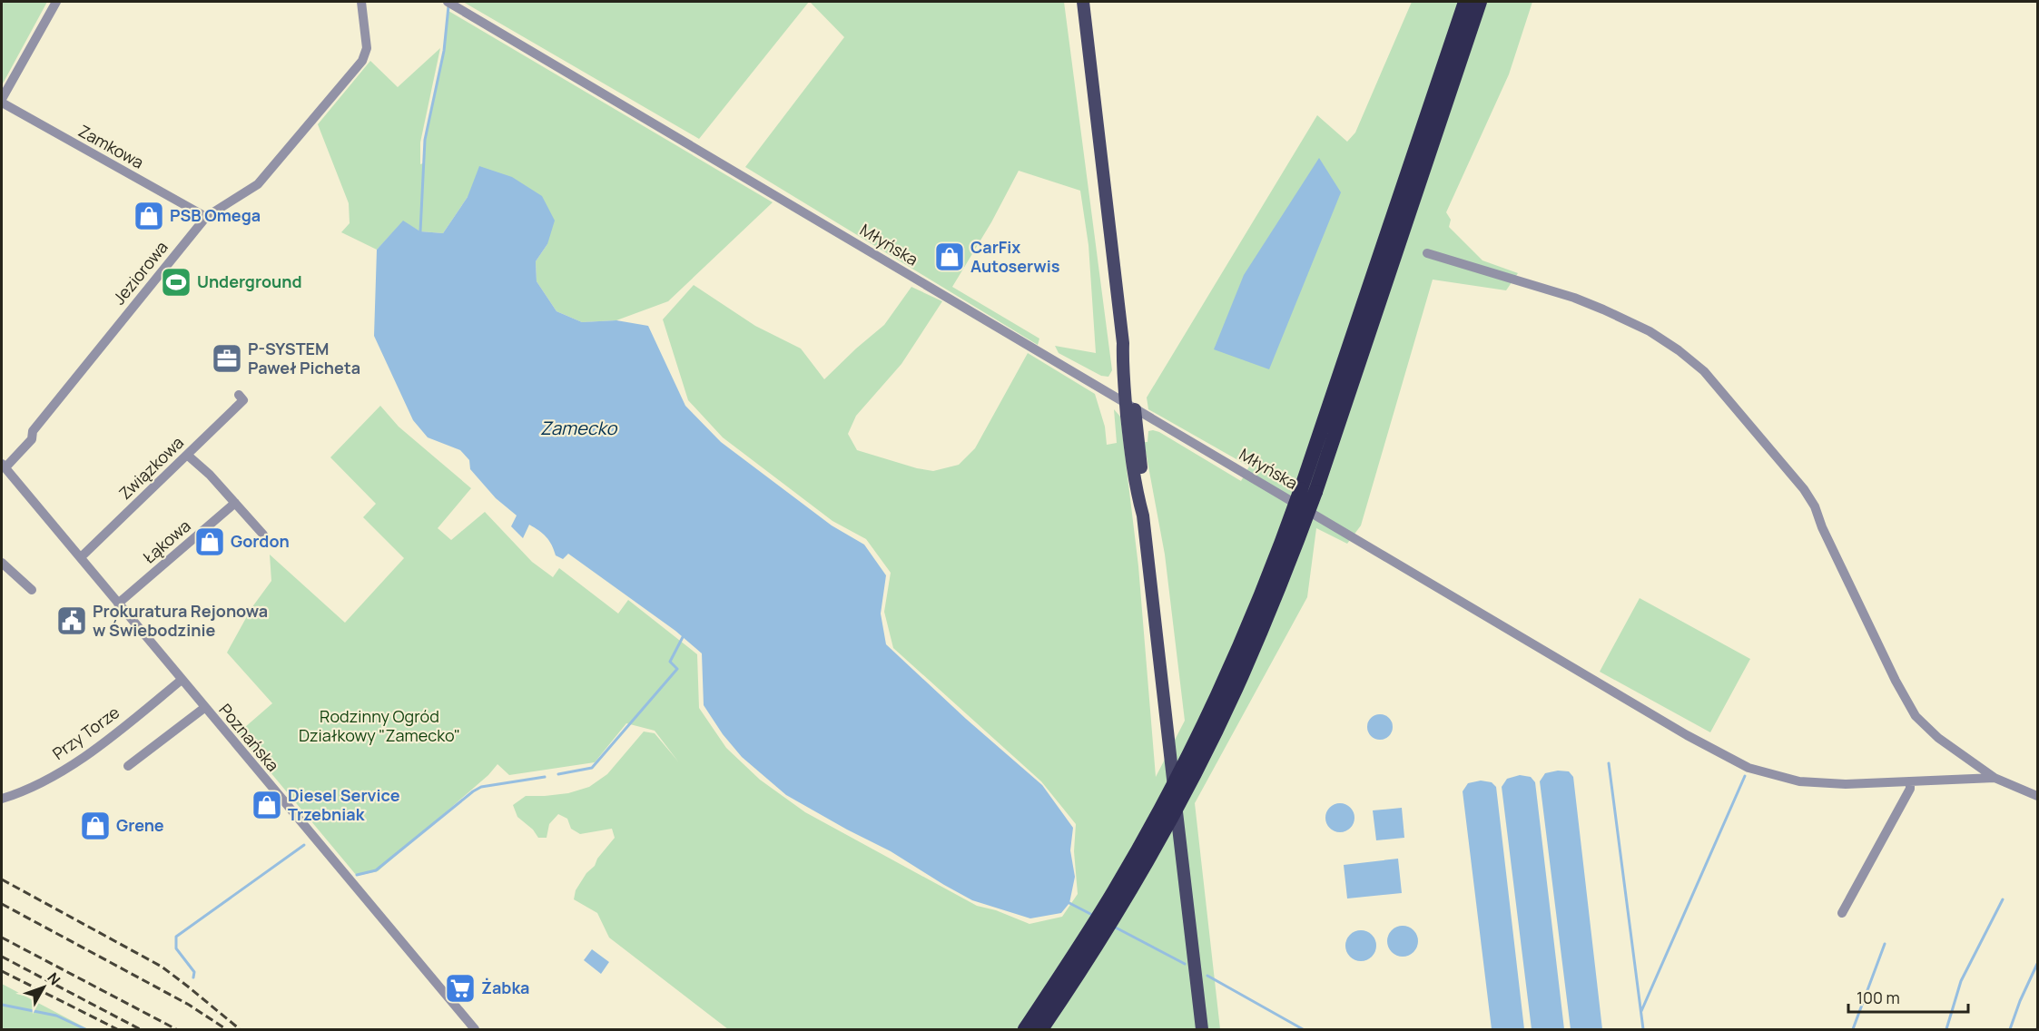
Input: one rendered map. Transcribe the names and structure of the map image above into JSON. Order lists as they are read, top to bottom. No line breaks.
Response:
{"streets":{"street":["Zamkowa","Młyńska","Jeziorowa","Związkowa","Łąkowa","Przy Torze","Poznańska"]},"crossings":[["Zamkowa","Jeziorowa"],["Jeziorowa","Poznańska"],["Związkowa","Poznańska"],["Łąkowa","Poznańska"],["Przy Torze","Poznańska"]],"water":["Zamecko"],"parks":["Rodzinny Ogród Działkowy \"Zamecko\""],"places":{"shop":["PSB Omega","CarFix Autoserwis","Gordon","Diesel Service Trzebniak","Grene"],"sports":["Underground"],"office":["P-SYSTEM Paweł Picheta"],"public building":["Prokuratura Rejonowa w Świebodzinie"],"supermarket":["Żabka"]},"scale_bar":"100 m","north":"top right"}
